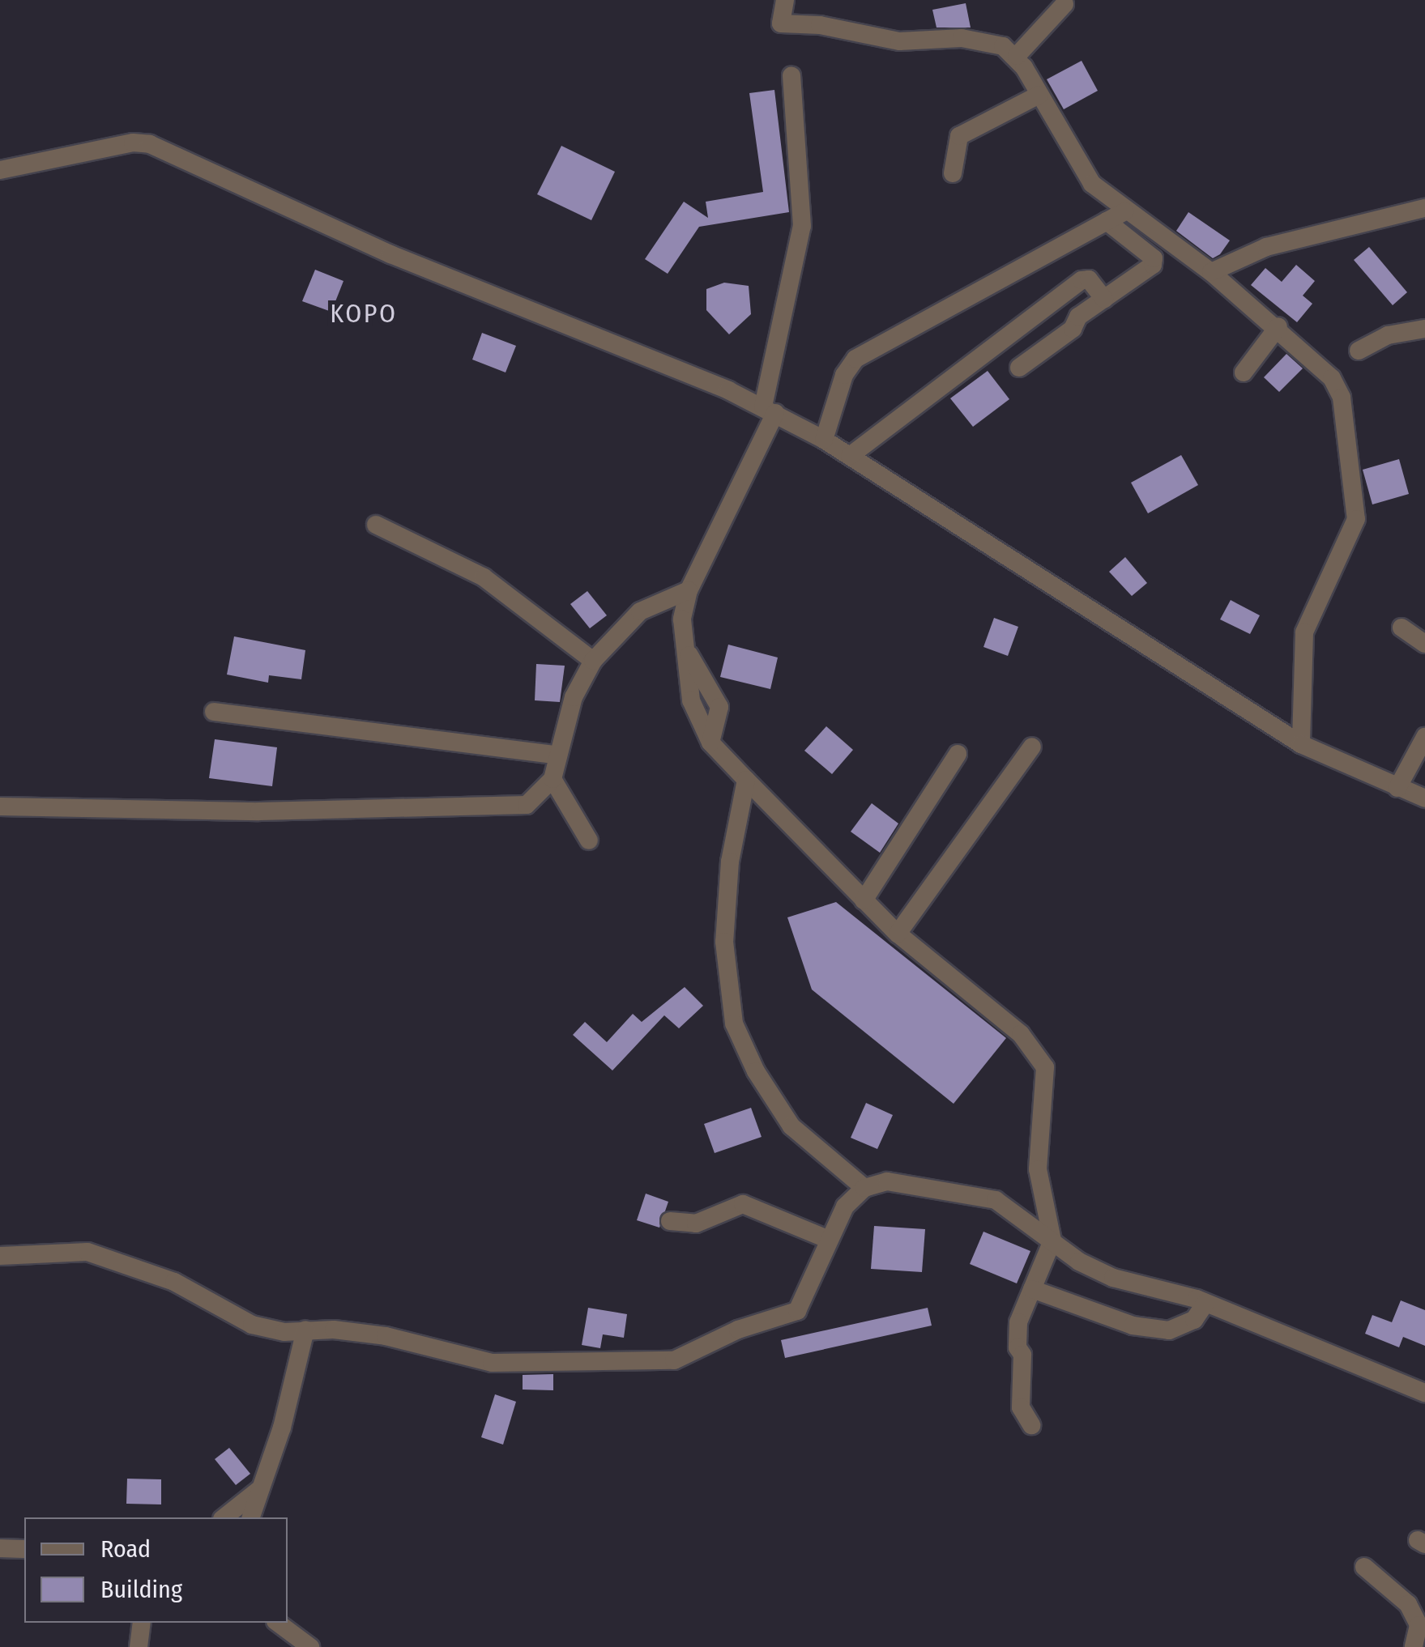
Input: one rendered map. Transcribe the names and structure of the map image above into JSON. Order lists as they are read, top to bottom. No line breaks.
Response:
{"districts":["KOPO"],"legend":["Road","Building"]}
